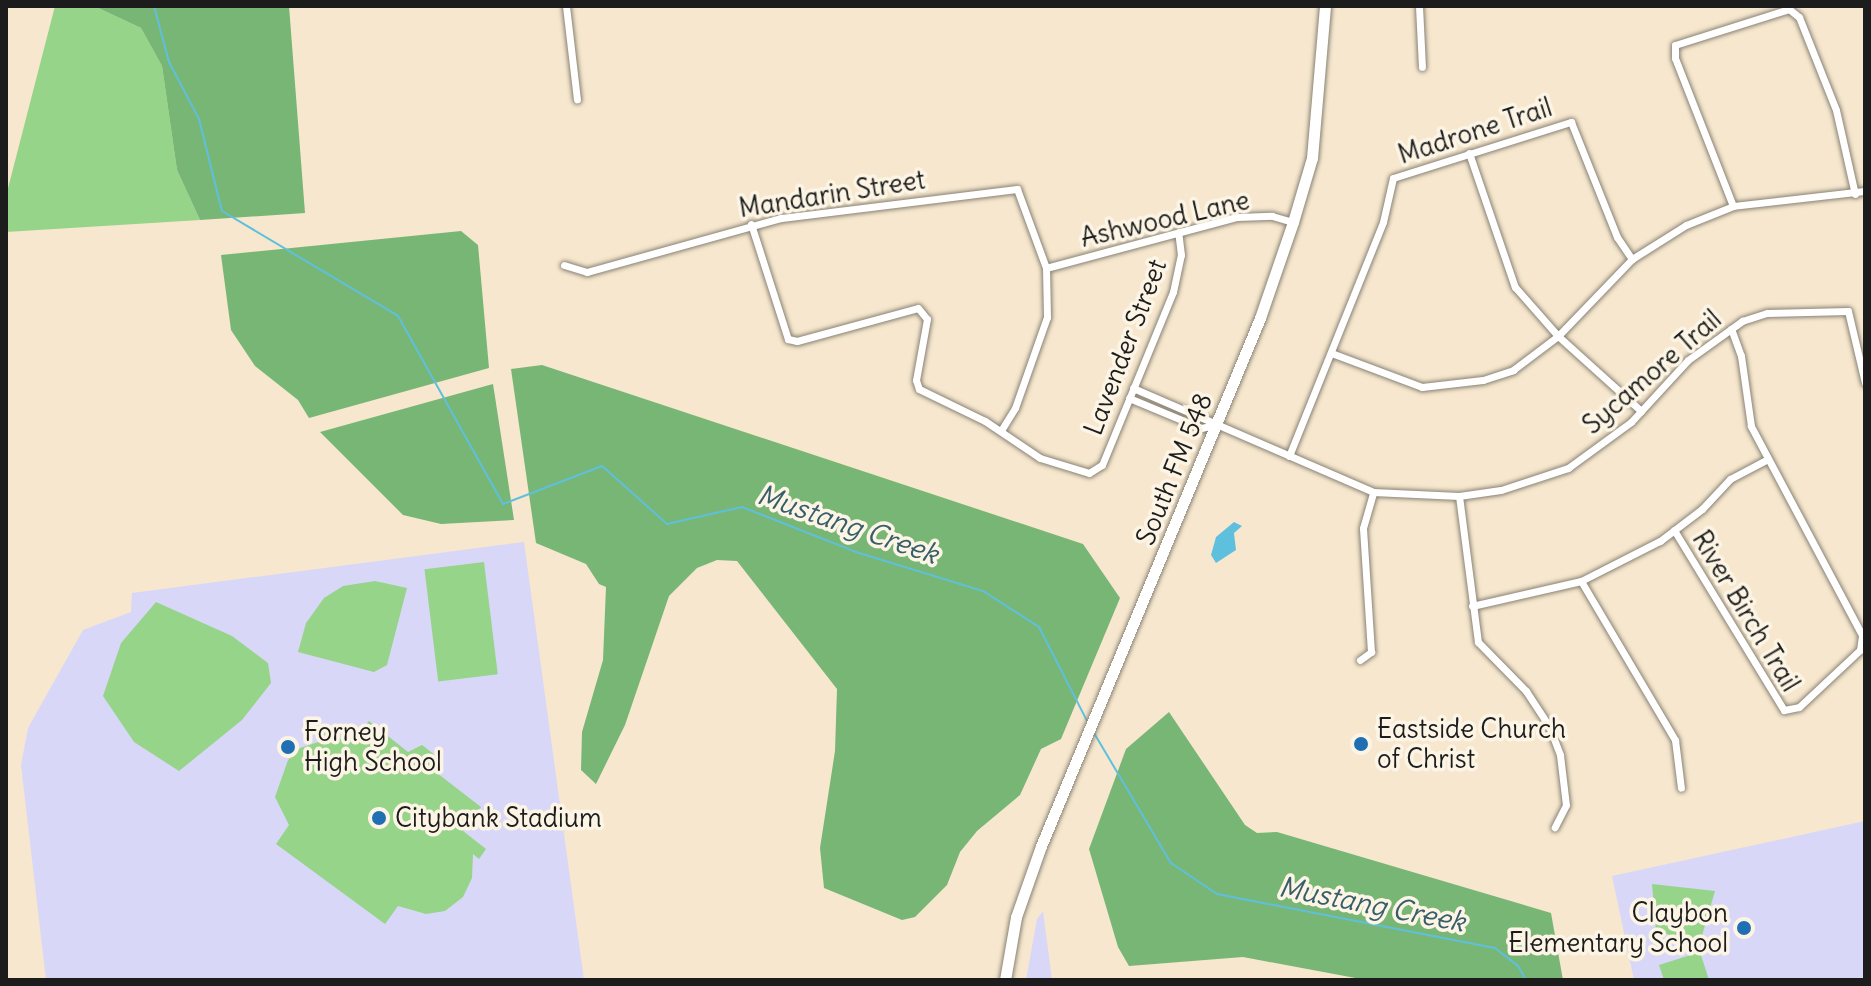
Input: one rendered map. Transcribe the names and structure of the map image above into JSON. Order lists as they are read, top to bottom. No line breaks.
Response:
{"streets":{"main road":["South FM 548"],"street":["Madrone Trail","Mandarin Street","Ashwood Lane","Lavender Street","Sycamore Trail","River Birch Trail"]},"crossings":[["Madrone Trail","Sycamore Trail"],["Mandarin Street","Ashwood Lane"],["Ashwood Lane","Lavender Street"],["Ashwood Lane","South FM 548"],["Lavender Street","Sycamore Trail"],["Sycamore Trail","South FM 548"]],"water":["Mustang Creek"],"places":["Eastside Church of Christ","Forney High School","Citybank Stadium","Claybon Elementary School"]}
